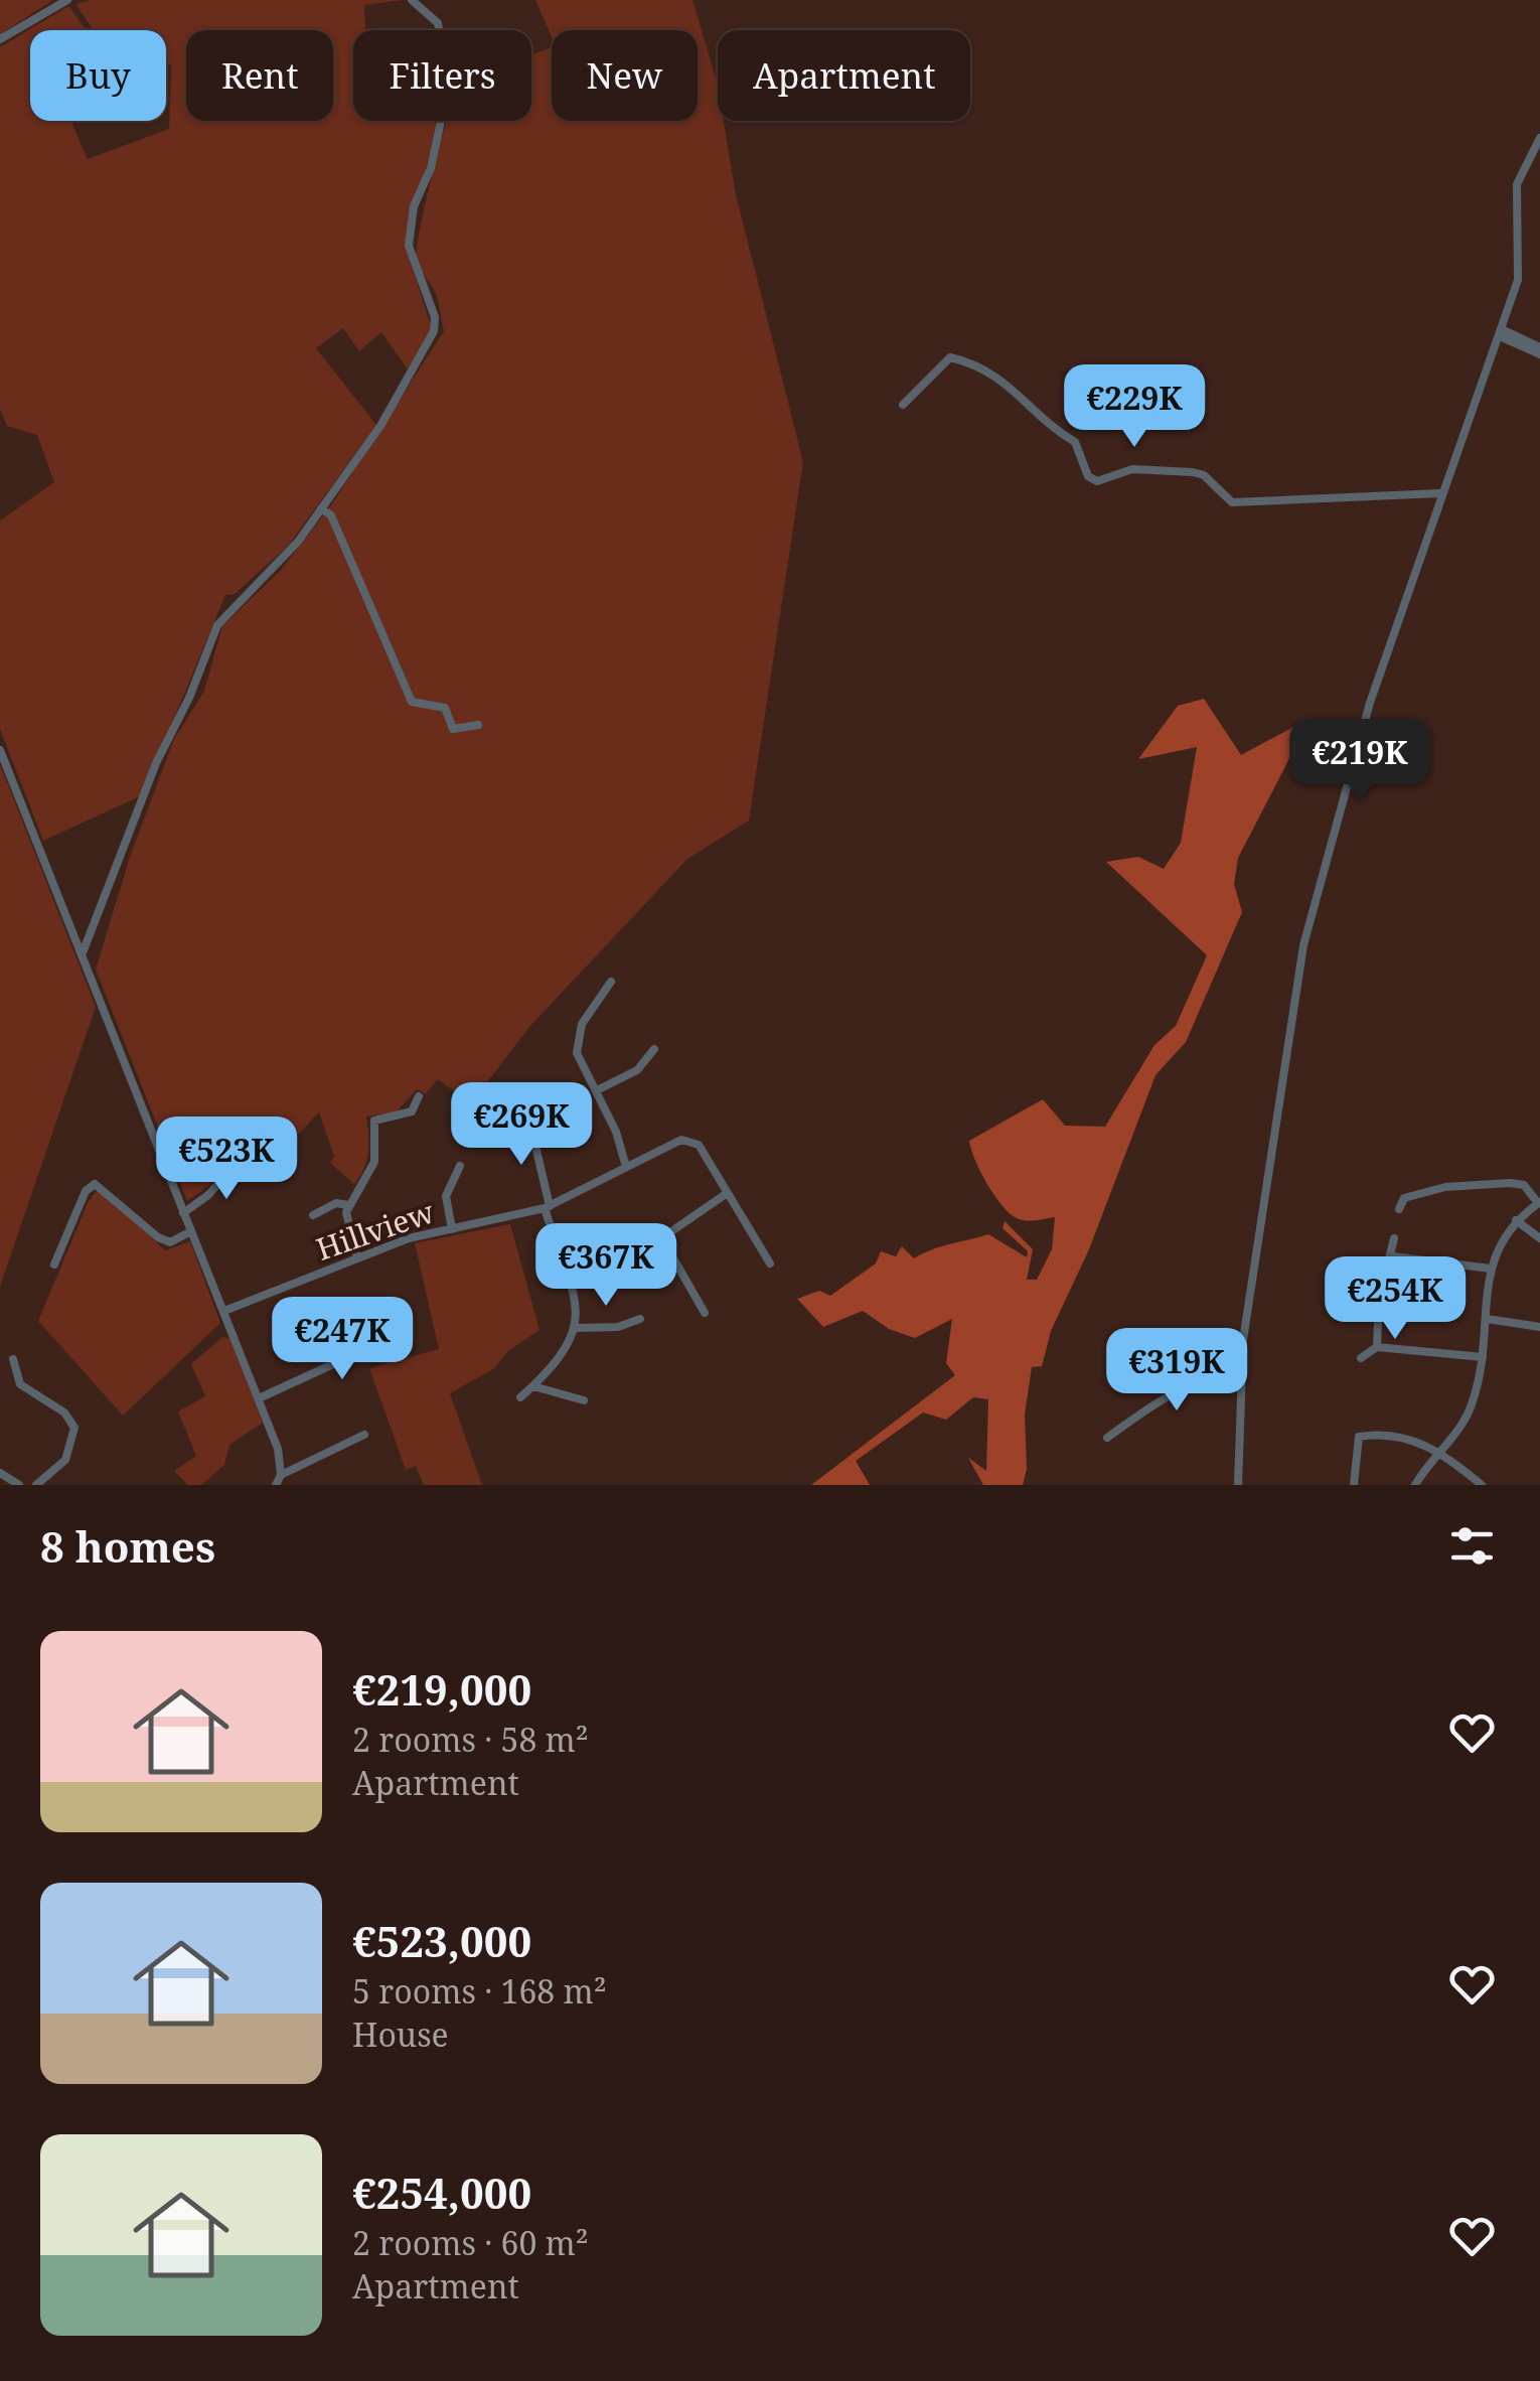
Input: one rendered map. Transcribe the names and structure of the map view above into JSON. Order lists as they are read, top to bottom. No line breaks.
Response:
{"streets":{"street":["Hillview"]},"page":{"chip":["Buy","Rent","Filters","New","Apartment"],"price":["€229K","€219K","€269K","€523K","€367K","€254K","€247K","€319K"],"heading":"8 homes","list":[{"name":"€219,000","note":"2 rooms · 58 m² · Apartment"},{"name":"€523,000","note":"5 rooms · 168 m² · House"},{"name":"€254,000","note":"2 rooms · 60 m² · Apartment"}]}}
